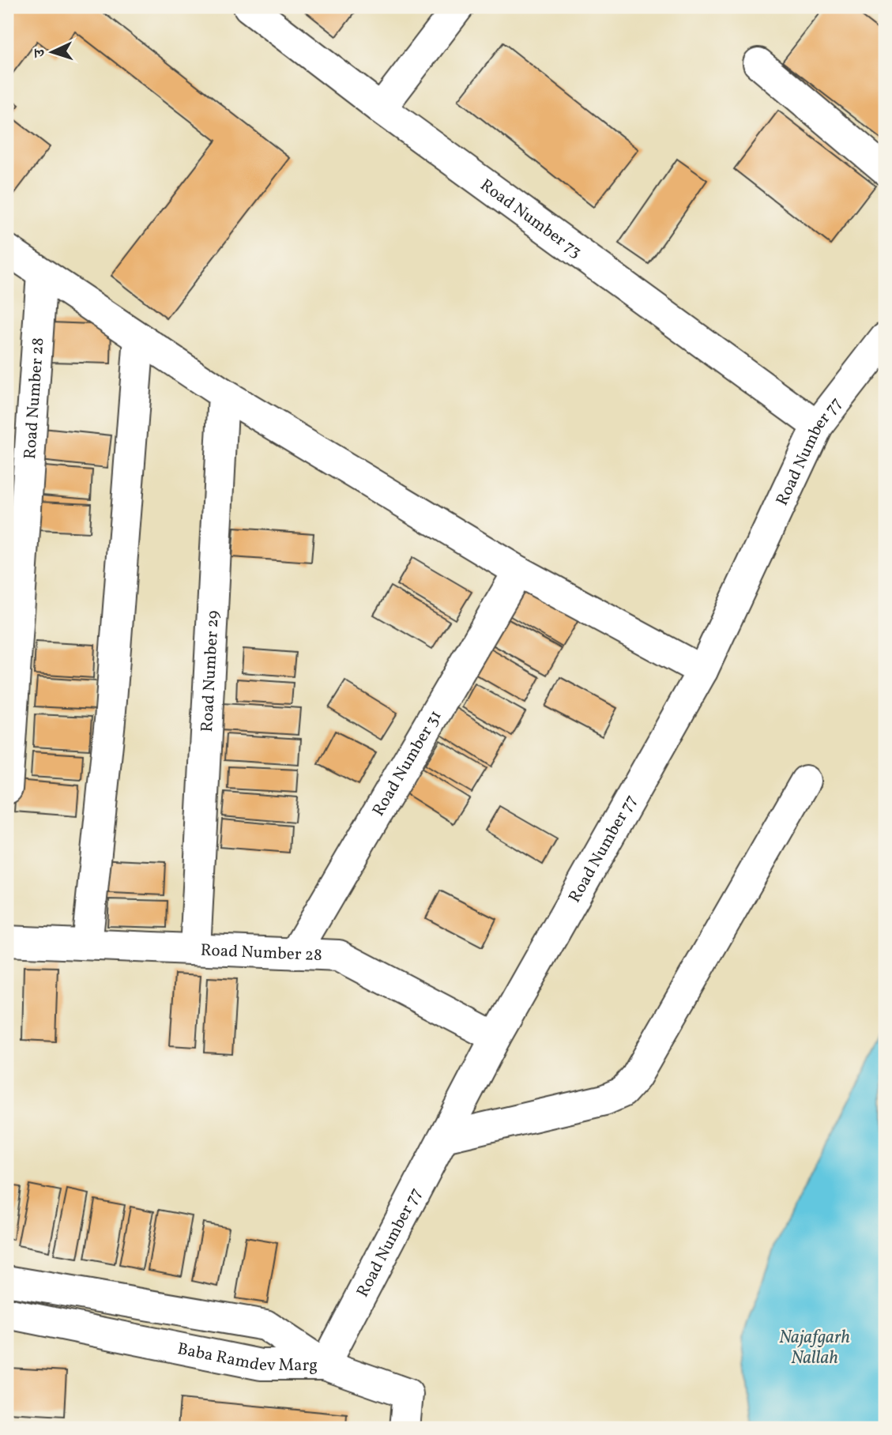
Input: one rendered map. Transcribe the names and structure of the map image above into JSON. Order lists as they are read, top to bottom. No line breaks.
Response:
{"streets":{"street":["Road Number 73","Road Number 28","Road Number 77","Road Number 29","Road Number 31","Baba Ramdev Marg"]},"crossings":[["Road Number 73","Road Number 77"],["Road Number 28","Road Number 77"],["Road Number 28","Road Number 29"],["Road Number 28","Road Number 31"],["Road Number 77","Baba Ramdev Marg"]],"water":["Najafgarh Nallah"],"north":"left"}
